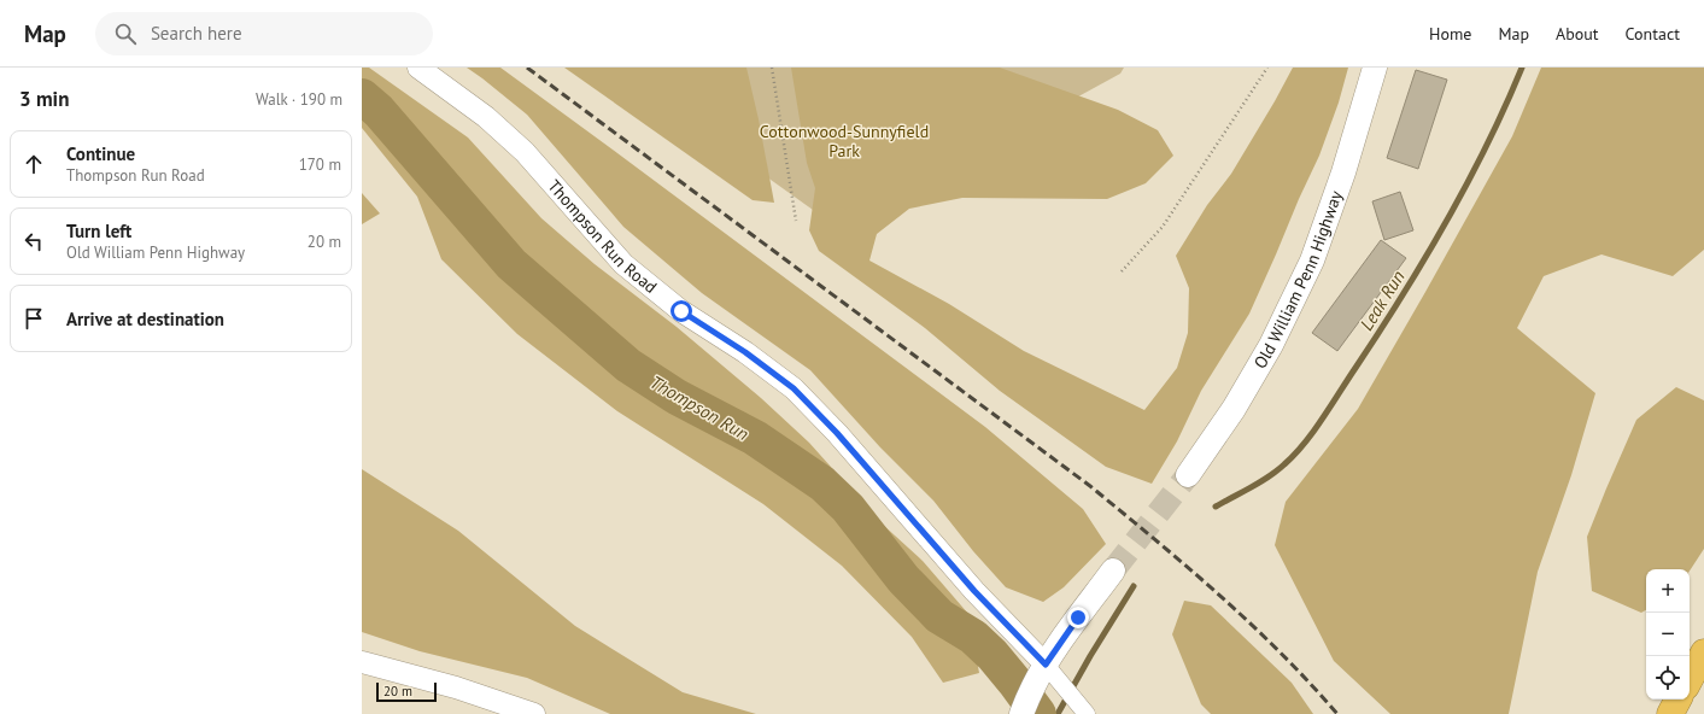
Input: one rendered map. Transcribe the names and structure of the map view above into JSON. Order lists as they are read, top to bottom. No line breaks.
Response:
{"streets":{"main road":["Old William Penn Highway"],"street":["Thompson Run Road"]},"water":["Leak Run","Thompson Run"],"parks":["Cottonwood-Sunnyfield Park"],"scale_bar":"20 m","page":{"header":"Map","search":"Search here","nav":["Home","Map","About","Contact"],"heading":["3 min","Walk · 190 m"],"list":[["Continue","Thompson Run Road","170 m"],["Turn left","Old William Penn Highway","20 m"],"Arrive at destination"],"map_buttons":["+","−"],"scale":"20 m"}}
